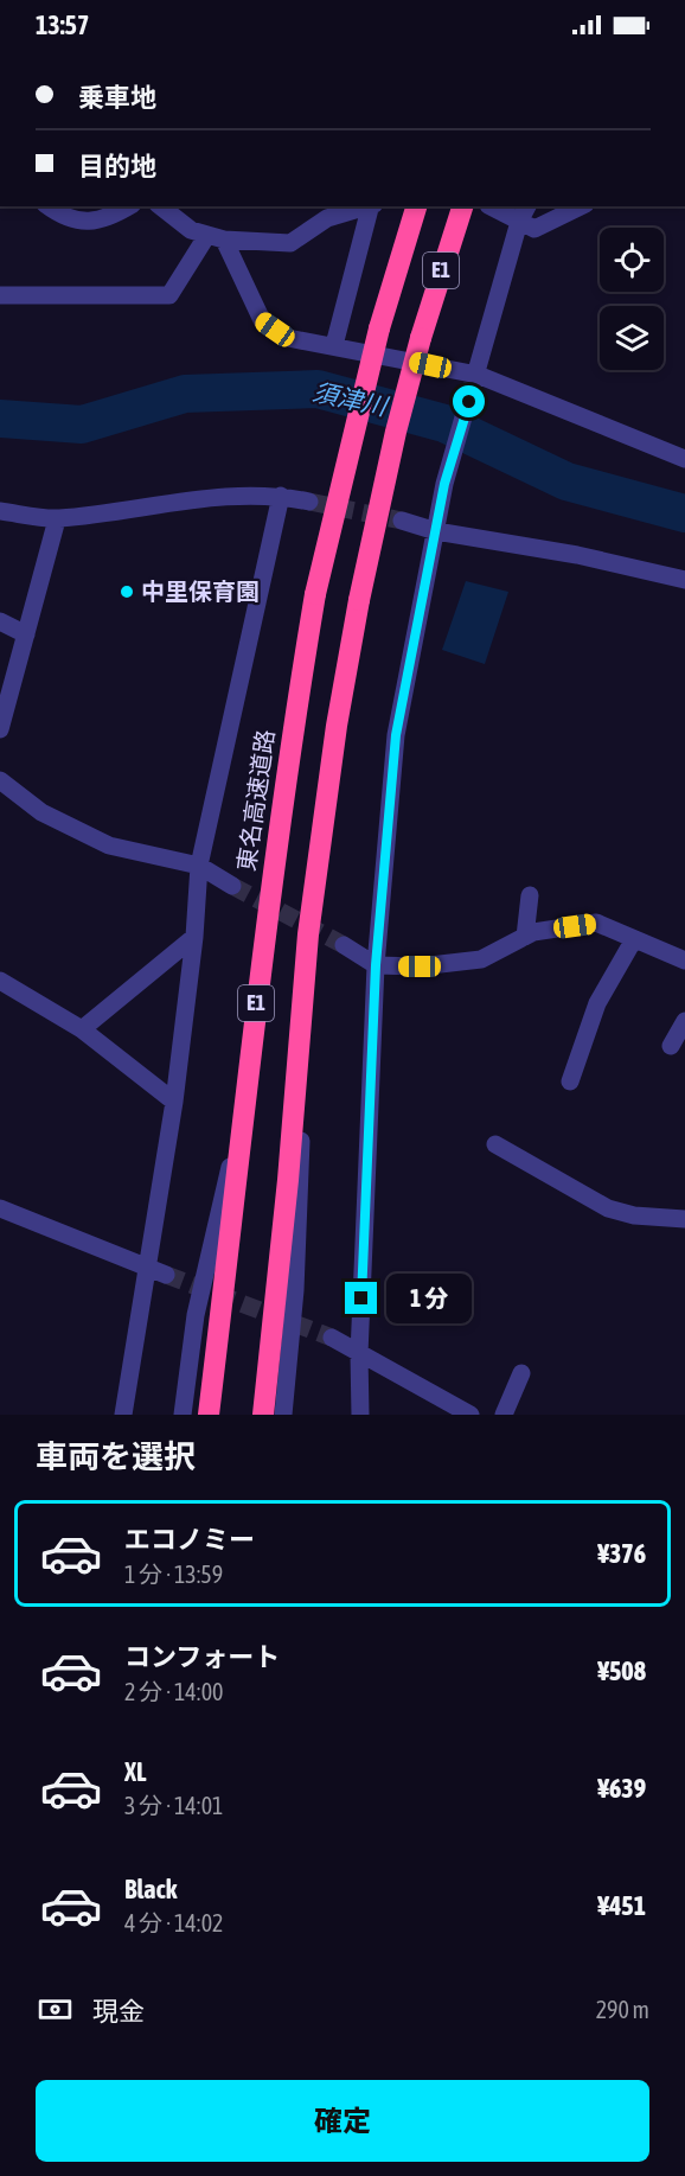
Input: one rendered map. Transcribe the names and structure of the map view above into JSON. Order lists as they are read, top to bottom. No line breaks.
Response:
{"streets":{"highway":["E1","東名高速道路"]},"water":["須津川"],"places":["中里保育園"],"page":{"status":"13:57","banner":["乗車地","目的地"],"bubble":"1 分","heading":"車両を選択","list":[{"name":"エコノミー","note":"1 分 · 13:59","value":"¥376"},{"name":"コンフォート","note":"2 分 · 14:00","value":"¥508"},{"name":"XL","note":"3 分 · 14:01","value":"¥639"},{"name":"Black","note":"4 分 · 14:02","value":"¥451"}],"pay":["現金","290 m"],"buttons":"確定"}}
